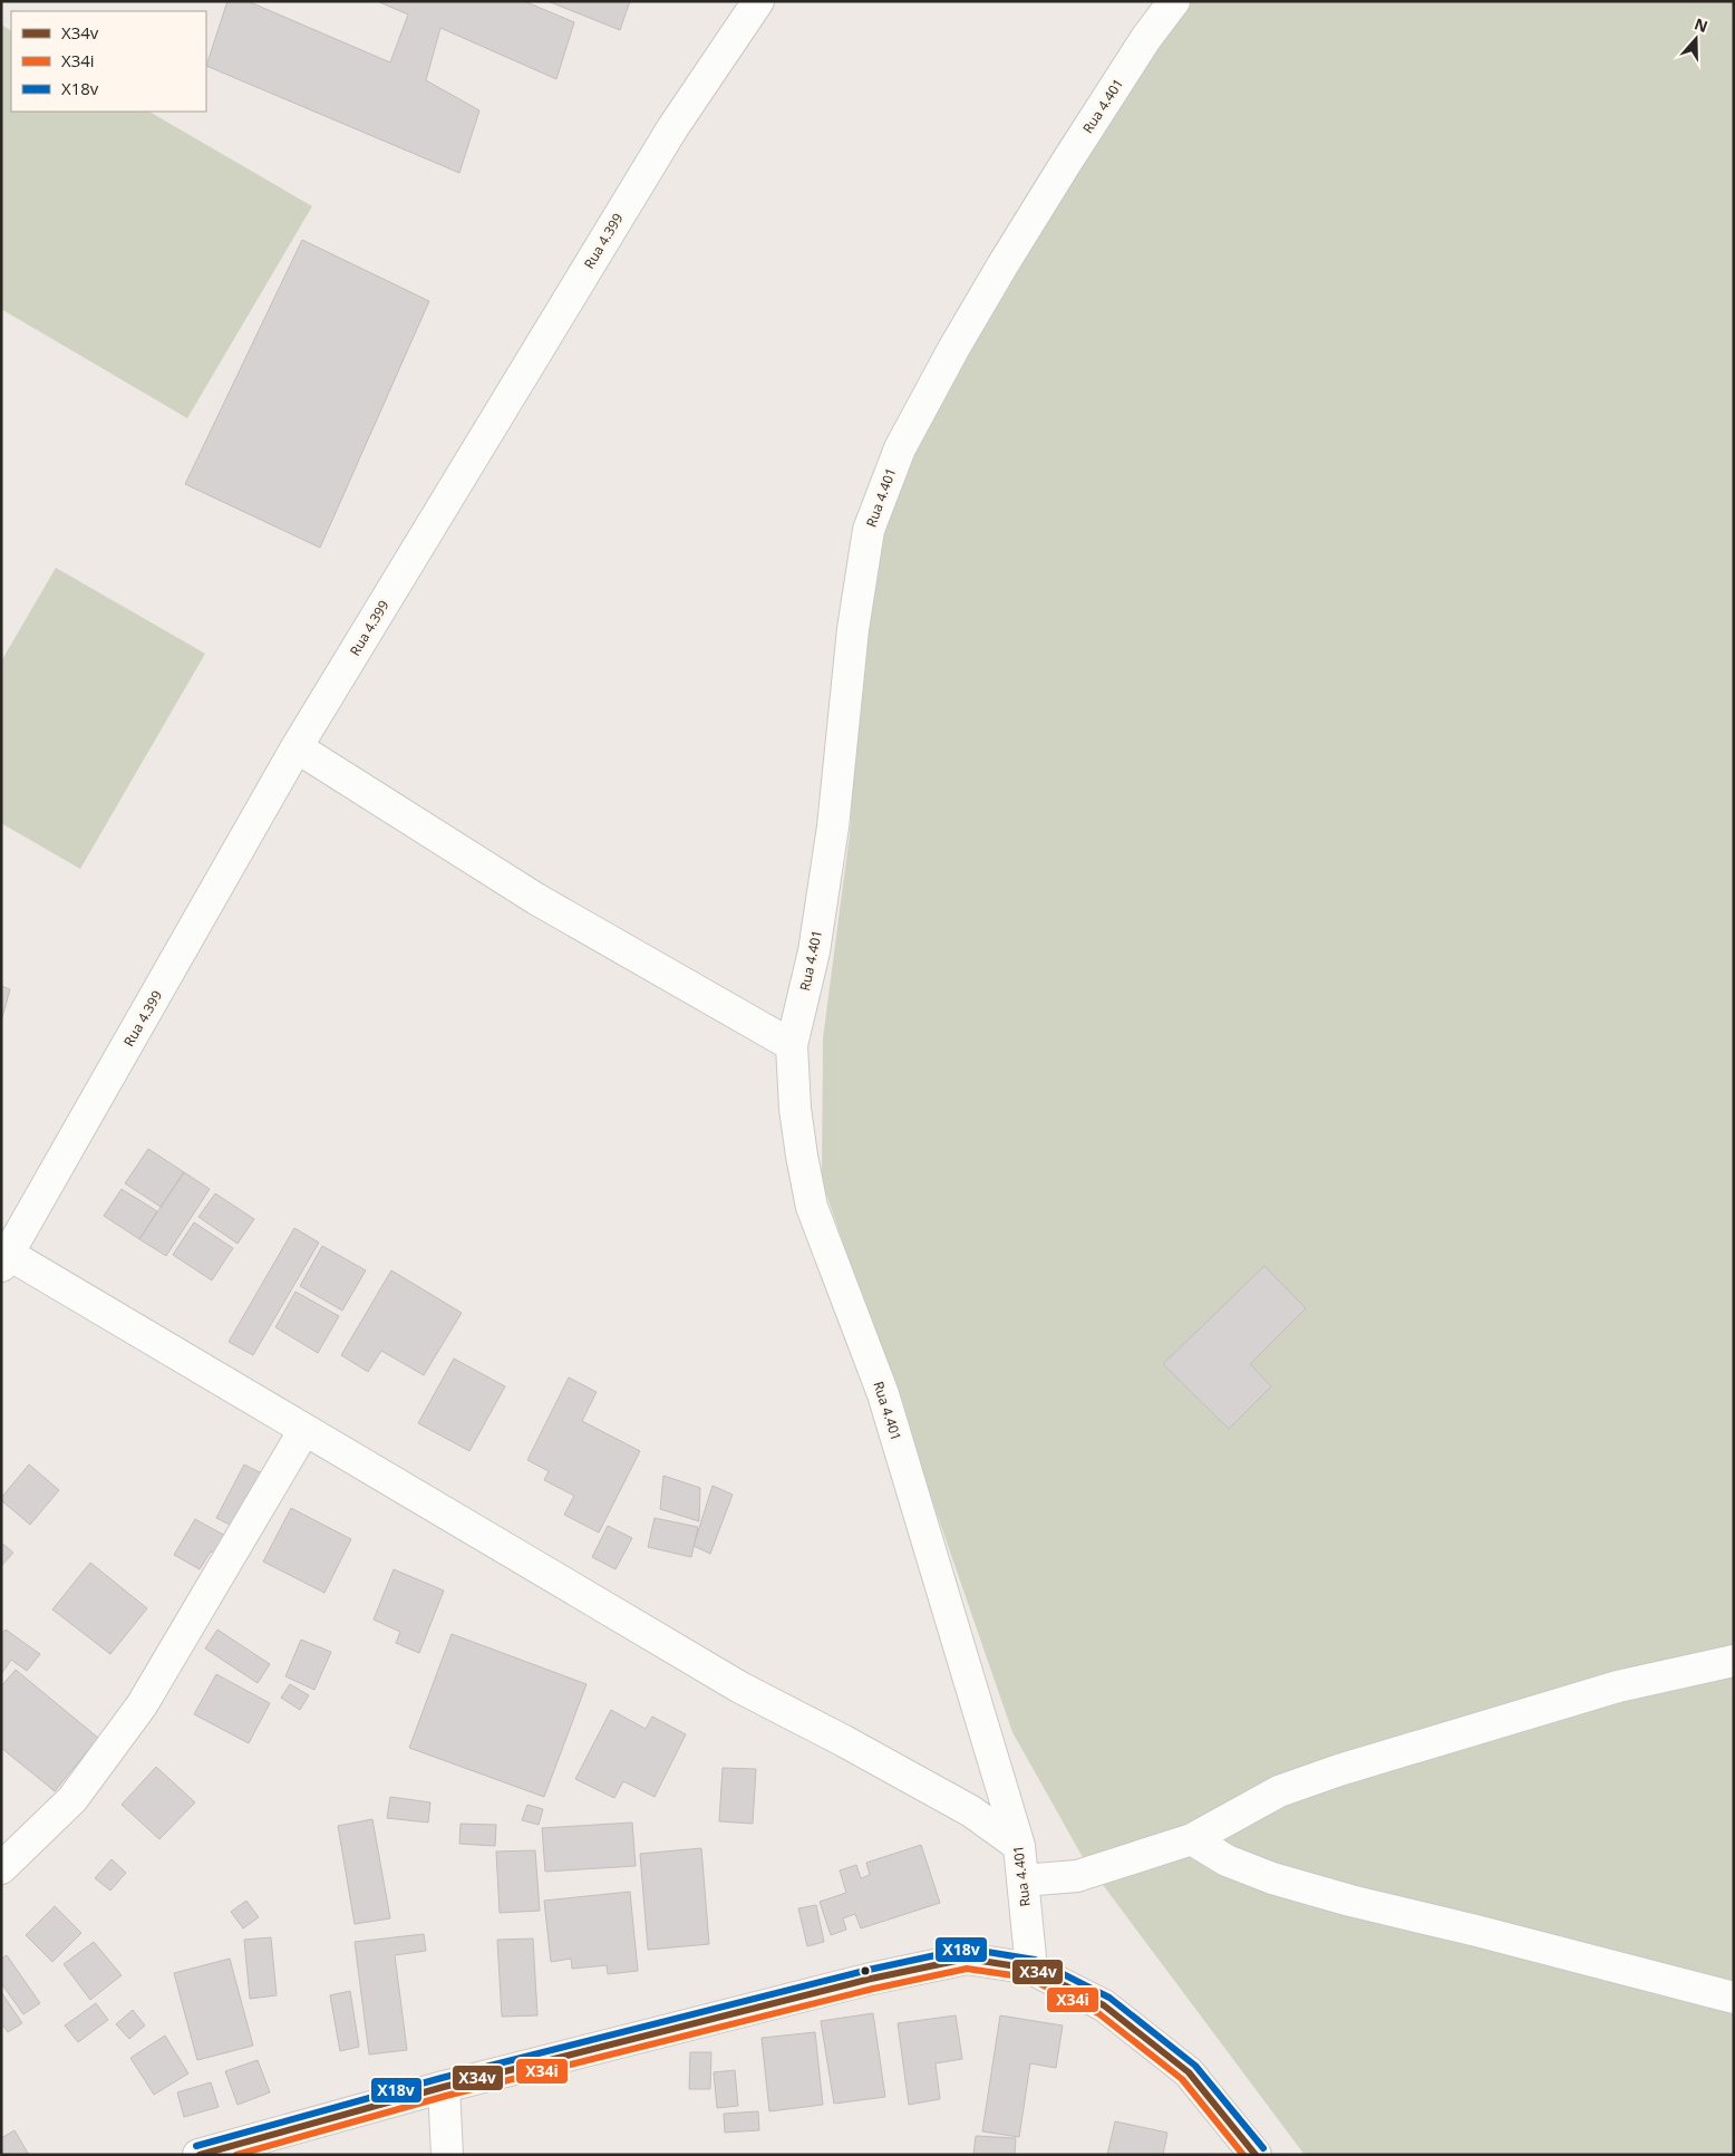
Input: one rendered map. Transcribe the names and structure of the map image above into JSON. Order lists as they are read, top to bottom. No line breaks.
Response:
{"streets":{"street":["Rua 4.401","Rua 4.399"]},"lines":["transit line X18v","transit line X34v","transit line X34i"],"legend":["X34v","X34i","X18v"],"north":"top"}
